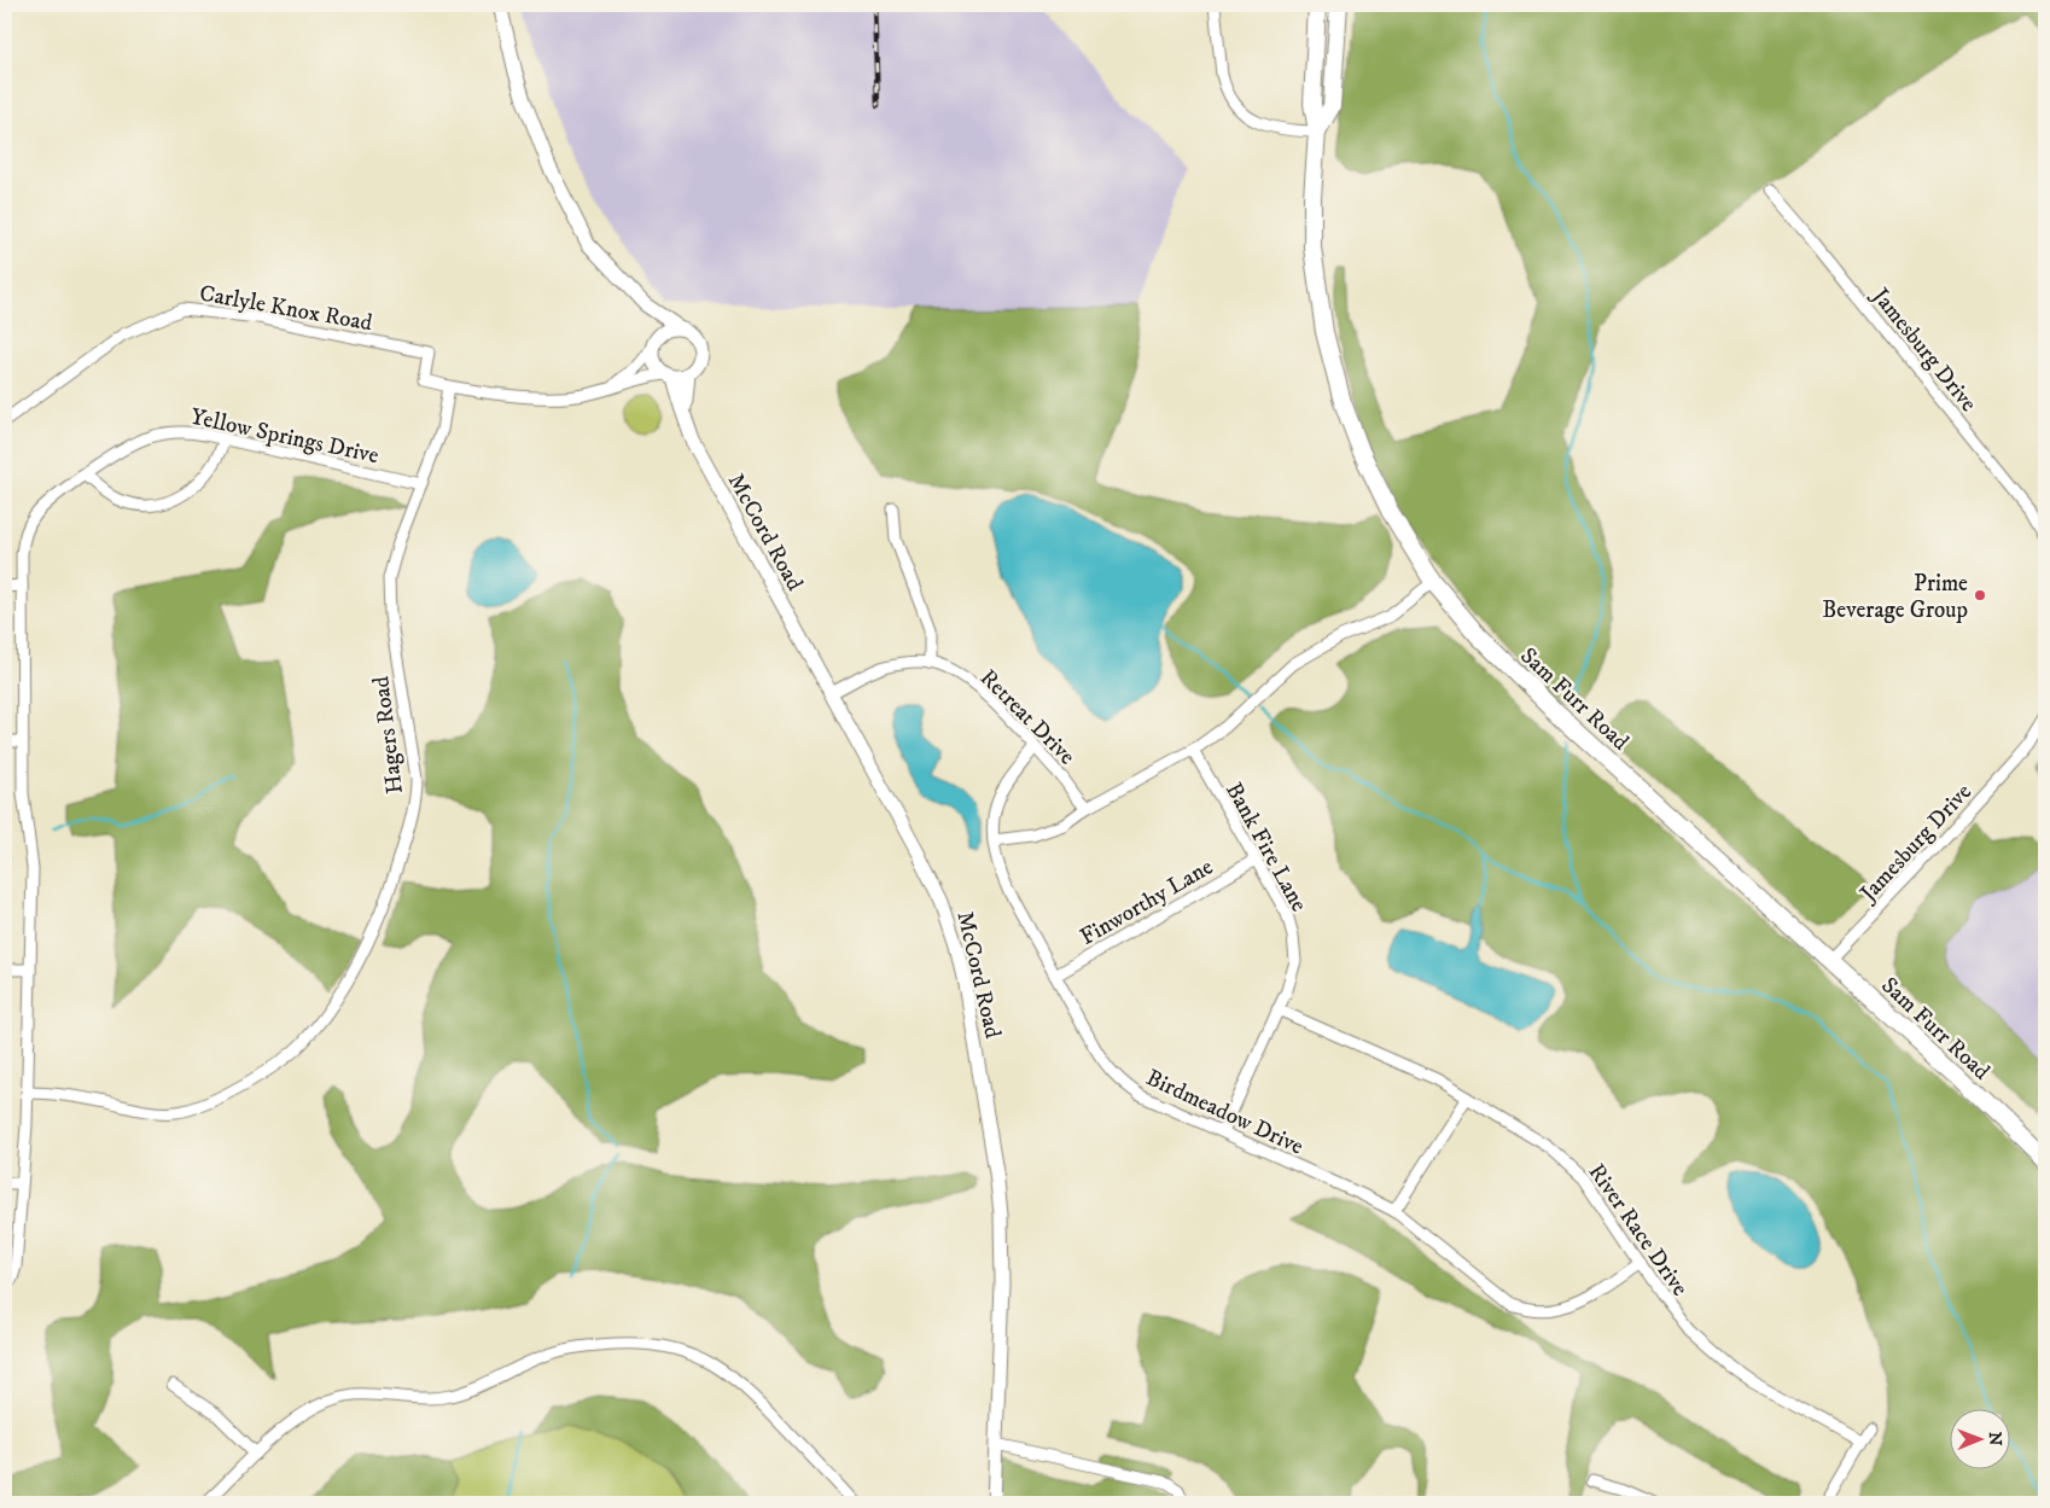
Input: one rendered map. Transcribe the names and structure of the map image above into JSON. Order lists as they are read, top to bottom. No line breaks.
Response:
{"streets":{"main road":["Sam Furr Road"],"street":["Carlyle Knox Road","Jamesburg Drive","Yellow Springs Drive","McCord Road","Retreat Drive","Hagers Road","Bank Fire Lane","Finworthy Lane","Birdmeadow Drive","River Race Drive"]},"crossings":[["Carlyle Knox Road","Hagers Road"],["Jamesburg Drive","Sam Furr Road"],["Yellow Springs Drive","Hagers Road"],["McCord Road","Retreat Drive"],["Retreat Drive","Birdmeadow Drive"],["Bank Fire Lane","Finworthy Lane"],["Bank Fire Lane","Birdmeadow Drive"],["Bank Fire Lane","River Race Drive"],["Finworthy Lane","Birdmeadow Drive"],["Birdmeadow Drive","River Race Drive"]],"places":["Prime Beverage Group"],"north":"right"}
